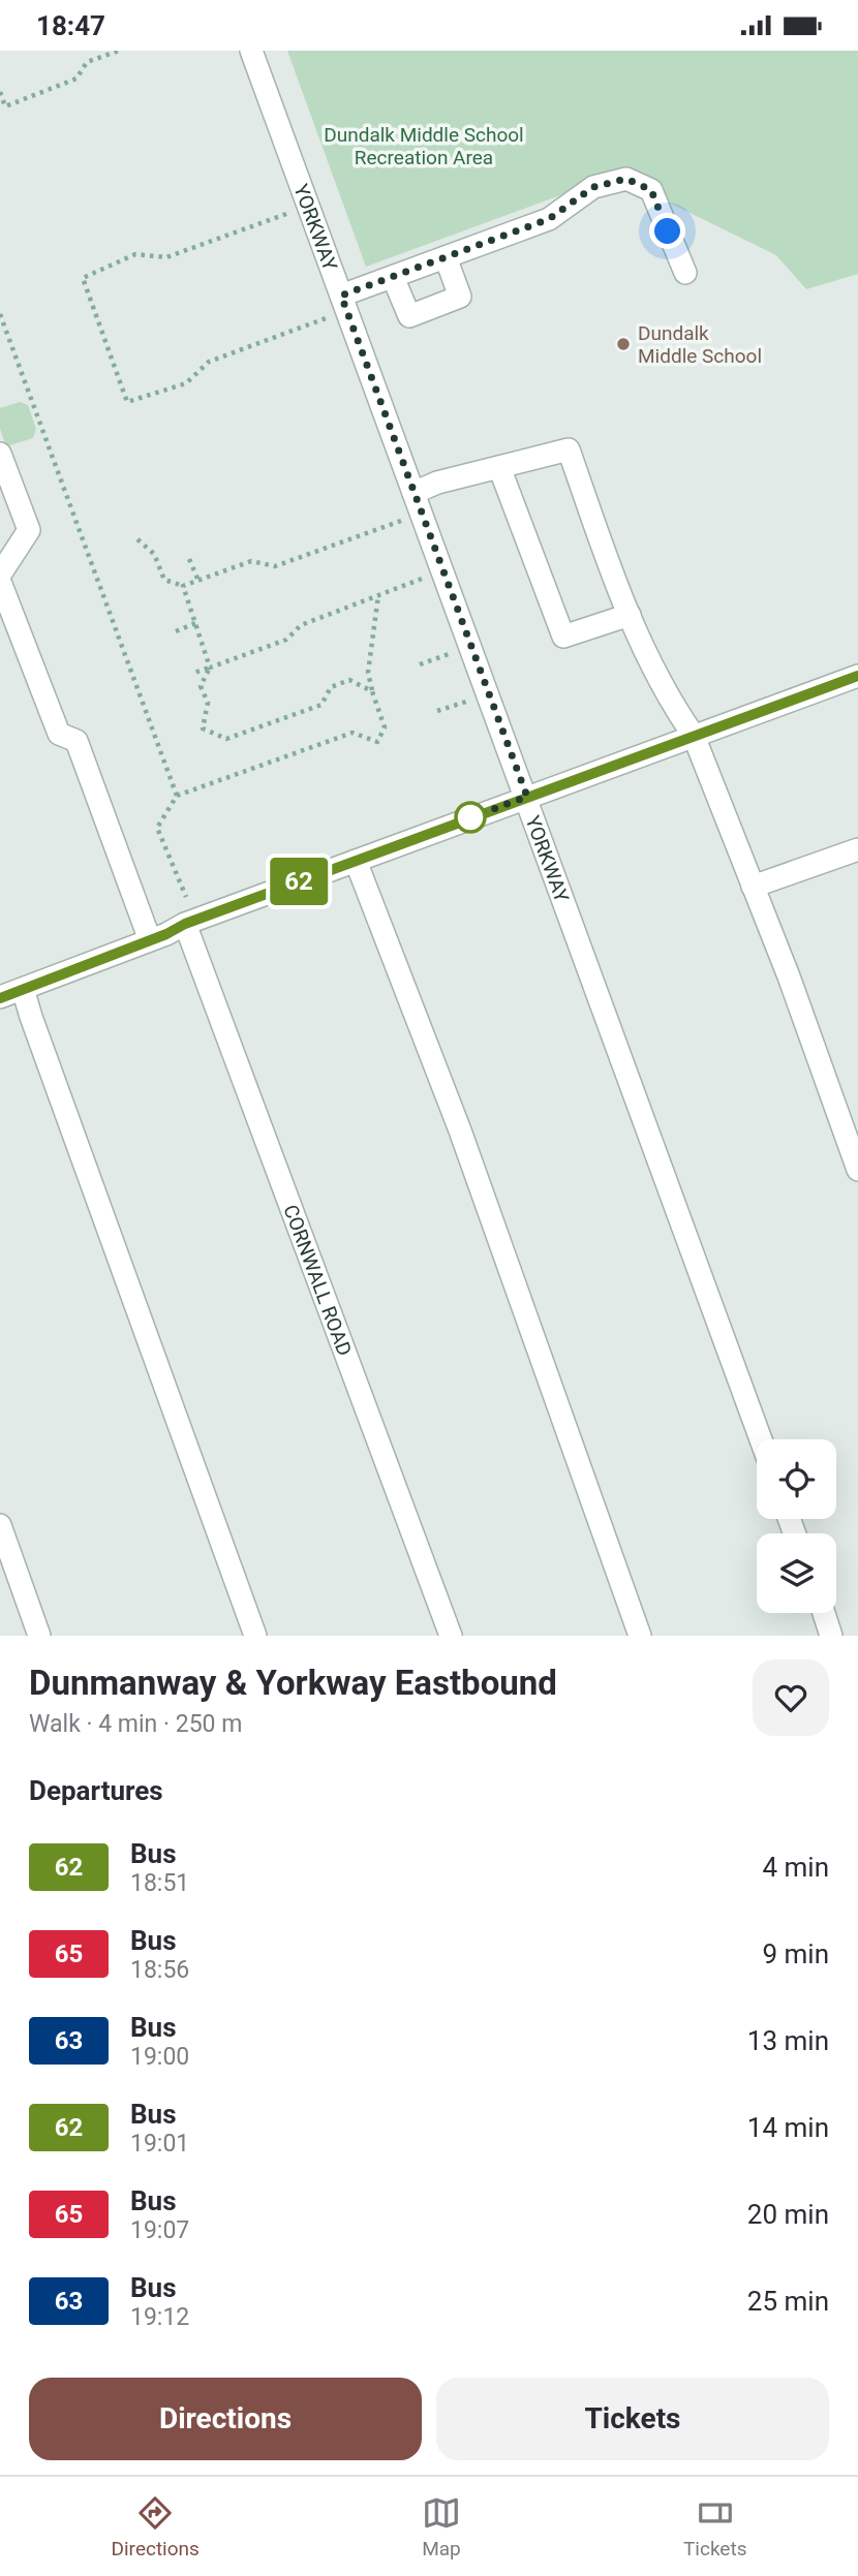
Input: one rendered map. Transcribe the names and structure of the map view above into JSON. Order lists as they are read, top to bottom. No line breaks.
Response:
{"streets":{"street":["YORKWAY","CORNWALL ROAD"]},"parks":["Dundalk Middle School Recreation Area"],"places":["Dundalk Middle School"],"lines":["bus line 62"],"page":{"status":"18:47","on_map":"62","heading":[["Dunmanway & Yorkway Eastbound","Walk · 4 min · 250 m"],"Departures"],"list":[{"mark":"62","name":"Bus","note":"18:51","value":"4 min"},{"mark":"65","name":"Bus","note":"18:56","value":"9 min"},{"mark":"63","name":"Bus","note":"19:00","value":"13 min"},{"mark":"62","name":"Bus","note":"19:01","value":"14 min"},{"mark":"65","name":"Bus","note":"19:07","value":"20 min"},{"mark":"63","name":"Bus","note":"19:12","value":"25 min"}],"buttons":["Directions","Tickets"],"tabs":["Directions","Map","Tickets"]}}
